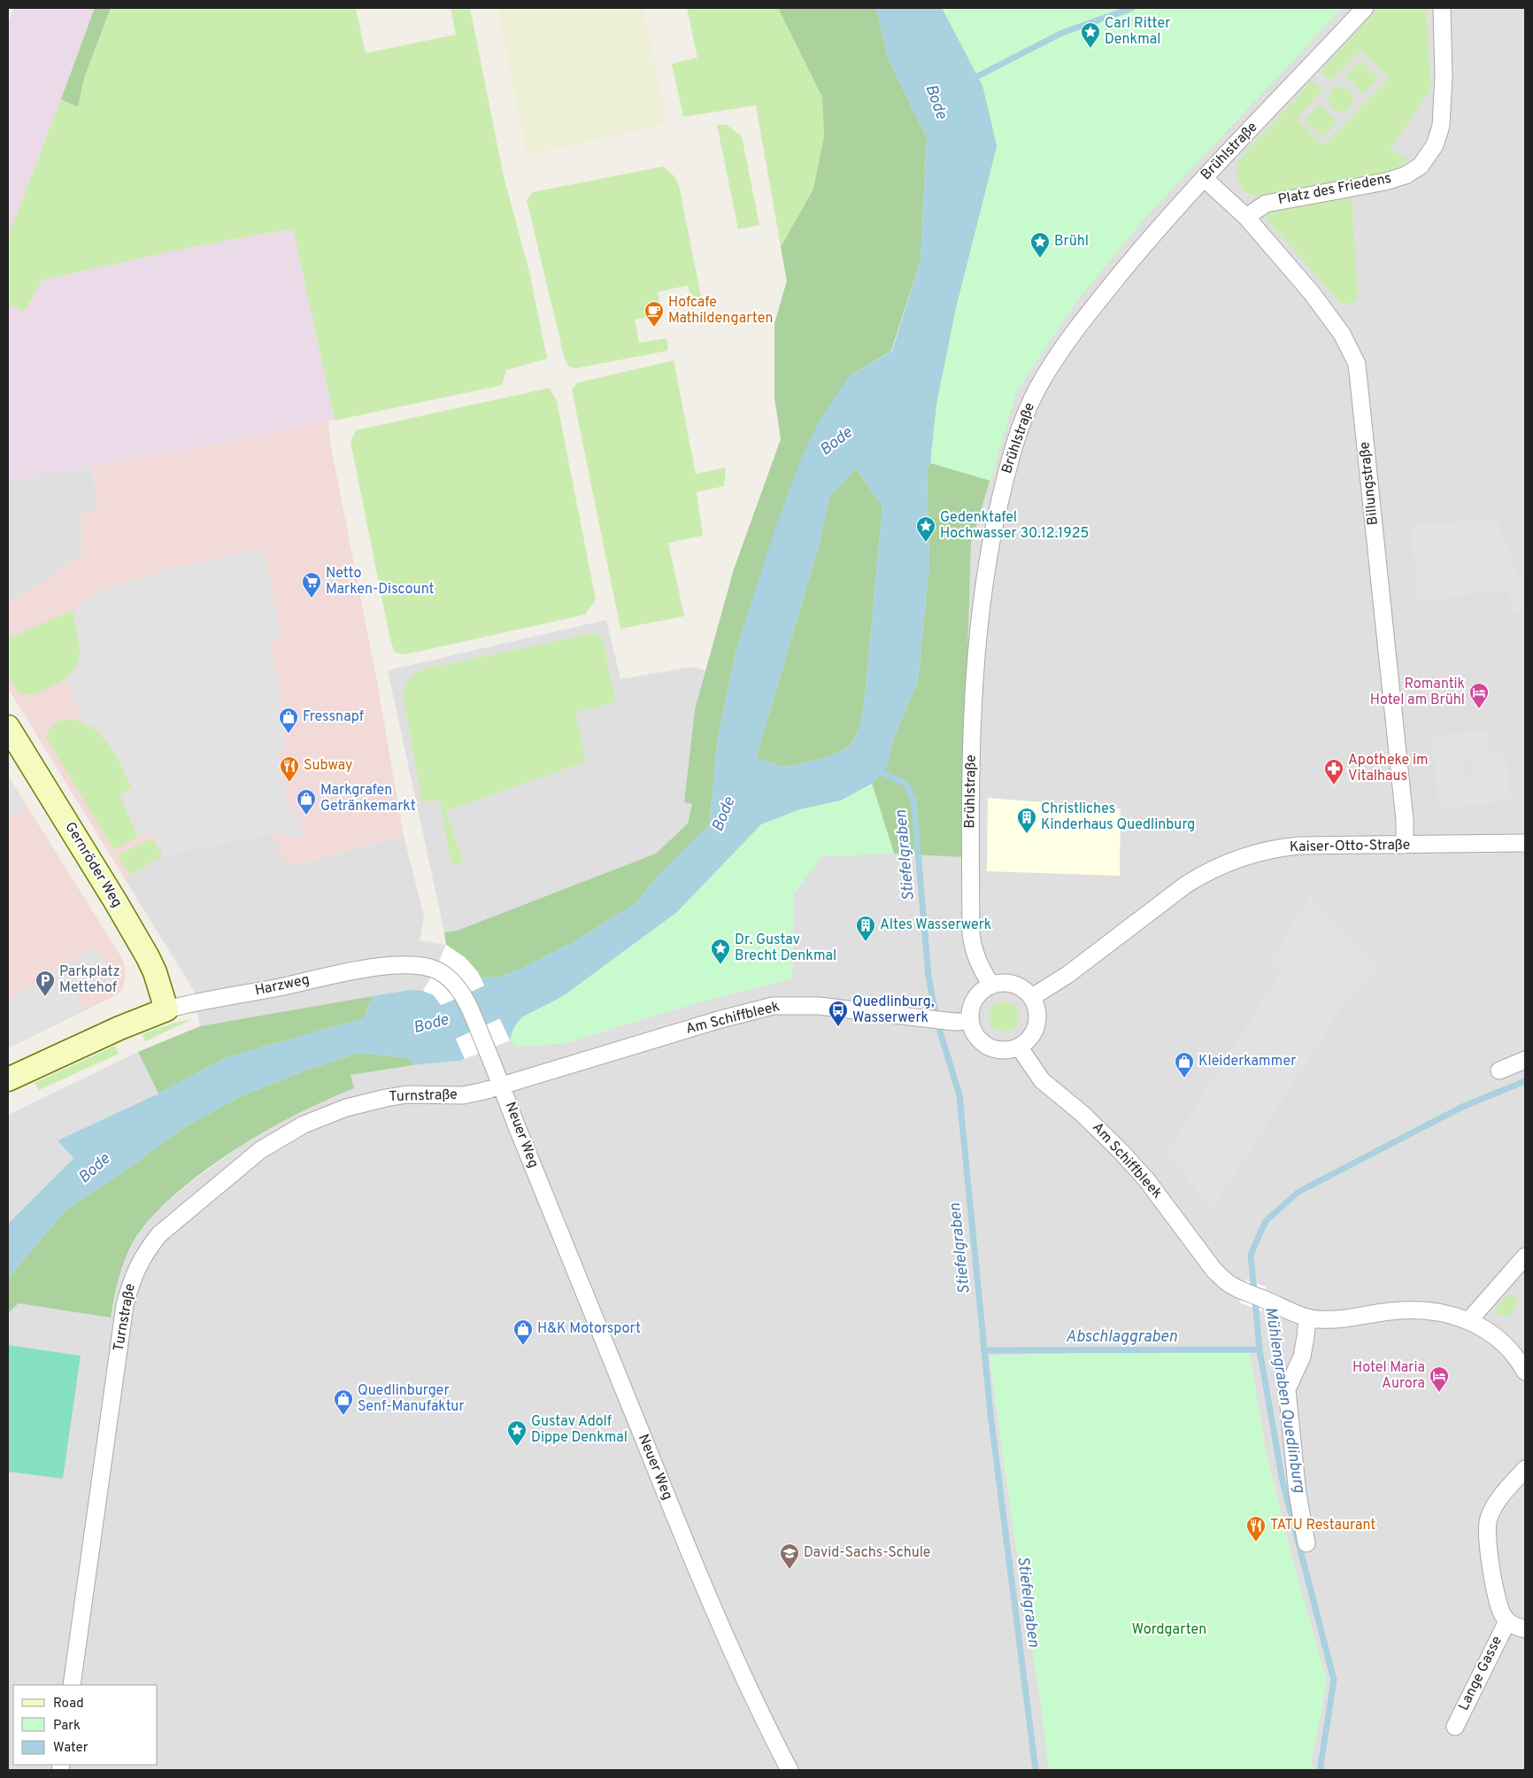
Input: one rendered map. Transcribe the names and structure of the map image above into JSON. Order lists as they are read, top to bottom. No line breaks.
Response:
{"streets":{"main road":["Gernröder Weg","Harzweg"],"street":["Brühlstraße","Platz des Friedens","Billungstraße","Kaiser-Otto-Straße","Am Schiffbleek","Turnstraße","Neuer Weg","Lange Gasse"]},"crossings":[["Brühlstraße","Billungstraße"],["Brühlstraße","Kaiser-Otto-Straße"],["Brühlstraße","Am Schiffbleek"],["Platz des Friedens","Billungstraße"],["Billungstraße","Kaiser-Otto-Straße"],["Kaiser-Otto-Straße","Am Schiffbleek"],["Gernröder Weg","Harzweg"],["Harzweg","Am Schiffbleek"],["Harzweg","Turnstraße"],["Harzweg","Neuer Weg"],["Am Schiffbleek","Turnstraße"],["Am Schiffbleek","Neuer Weg"],["Turnstraße","Neuer Weg"]],"water":["Bode","Stiefelgraben","Abschlaggraben","Mühlengraben Quedlinburg"],"parks":["Wordgarten"],"places":{"place":["Carl Ritter Denkmal","Brühl","Gedenktafel Hochwasser 30.12.1925","Dr. Gustav Brecht Denkmal","Gustav Adolf Dippe Denkmal"],"cafe":["Hofcafe Mathildengarten"],"supermarket":["Netto Marken-Discount"],"hotel":["Romantik Hotel am Brühl","Hotel Maria Aurora"],"shop":["Fressnapf","Markgrafen Getränkemarkt","Kleiderkammer","H&K Motorsport","Quedlinburger Senf-Manufaktur"],"restaurant":["Subway","TATU Restaurant"],"pharmacy":["Apotheke im Vitalhaus"],"building":["Christliches Kinderhaus Quedlinburg","Altes Wasserwerk"],"parking":["Parkplatz Mettehof"],"bus stop":["Quedlinburg, Wasserwerk"],"school or university":["David-Sachs-Schule"]},"legend":["Road","Park","Water"]}
